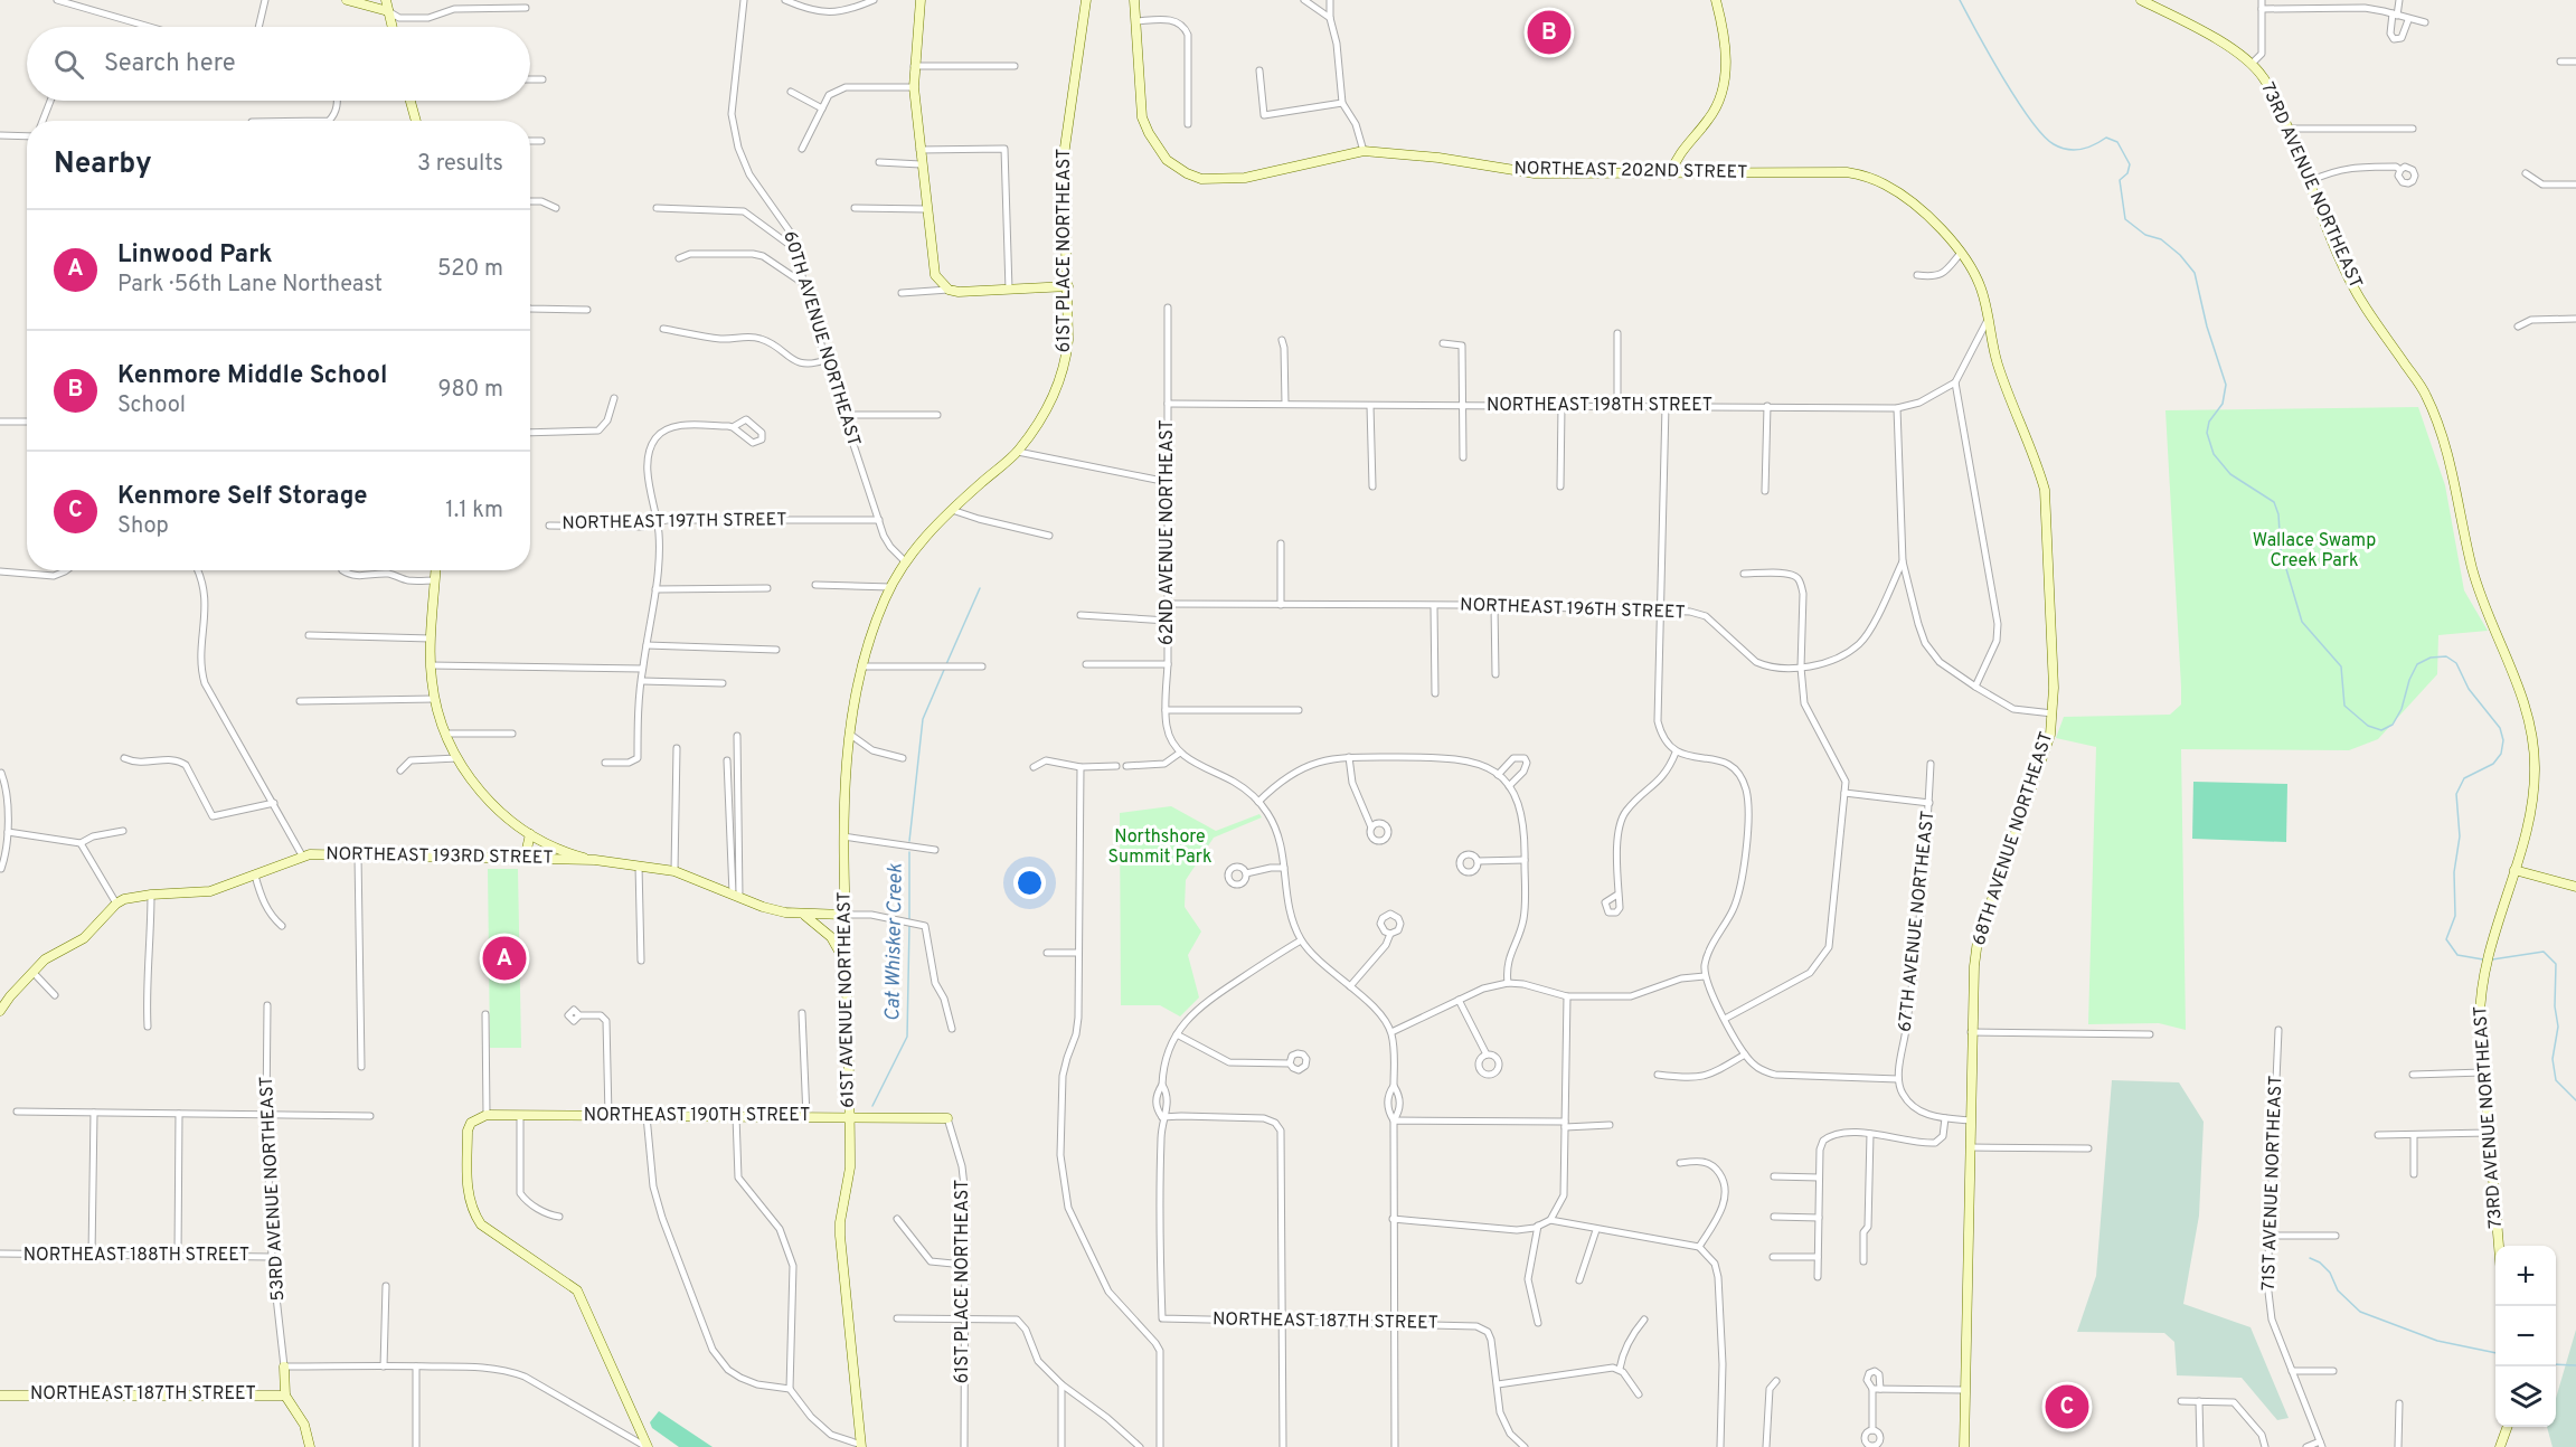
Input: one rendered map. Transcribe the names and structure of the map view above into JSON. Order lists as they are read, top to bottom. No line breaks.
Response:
{"streets":{"street":["NORTHEAST 202ND STREET","73RD AVENUE NORTHEAST","61ST PLACE NORTHEAST","60TH AVENUE NORTHEAST","NORTHEAST 198TH STREET","NORTHEAST 197TH STREET","62ND AVENUE NORTHEAST","NORTHEAST 196TH STREET","68TH AVENUE NORTHEAST","NORTHEAST 193RD STREET","67TH AVENUE NORTHEAST","61ST AVENUE NORTHEAST","NORTHEAST 190TH STREET","71ST AVENUE NORTHEAST","53RD AVENUE NORTHEAST","NORTHEAST 188TH STREET","NORTHEAST 187TH STREET"]},"crossings":[["NORTHEAST 202ND STREET","68TH AVENUE NORTHEAST"],["61ST PLACE NORTHEAST","60TH AVENUE NORTHEAST"],["61ST PLACE NORTHEAST","61ST AVENUE NORTHEAST"],["61ST PLACE NORTHEAST","NORTHEAST 190TH STREET"],["60TH AVENUE NORTHEAST","NORTHEAST 197TH STREET"],["60TH AVENUE NORTHEAST","61ST AVENUE NORTHEAST"],["NORTHEAST 198TH STREET","62ND AVENUE NORTHEAST"],["62ND AVENUE NORTHEAST","NORTHEAST 196TH STREET"],["NORTHEAST 193RD STREET","61ST AVENUE NORTHEAST"],["61ST AVENUE NORTHEAST","NORTHEAST 190TH STREET"],["53RD AVENUE NORTHEAST","NORTHEAST 188TH STREET"],["53RD AVENUE NORTHEAST","NORTHEAST 187TH STREET"]],"water":["Cat Whisker Creek"],"parks":["Wallace Swamp Creek Park","Northshore Summit Park"],"page":{"pins":["B","A","C"],"search":"Search here","heading":["Nearby","3 results"],"list":[{"mark":"A","name":"Linwood Park","note":"Park · 56th Lane Northeast","value":"520 m"},{"mark":"B","name":"Kenmore Middle School","note":"School","value":"980 m"},{"mark":"C","name":"Kenmore Self Storage","note":"Shop","value":"1.1 km"}],"map_buttons":["+","−"]}}
